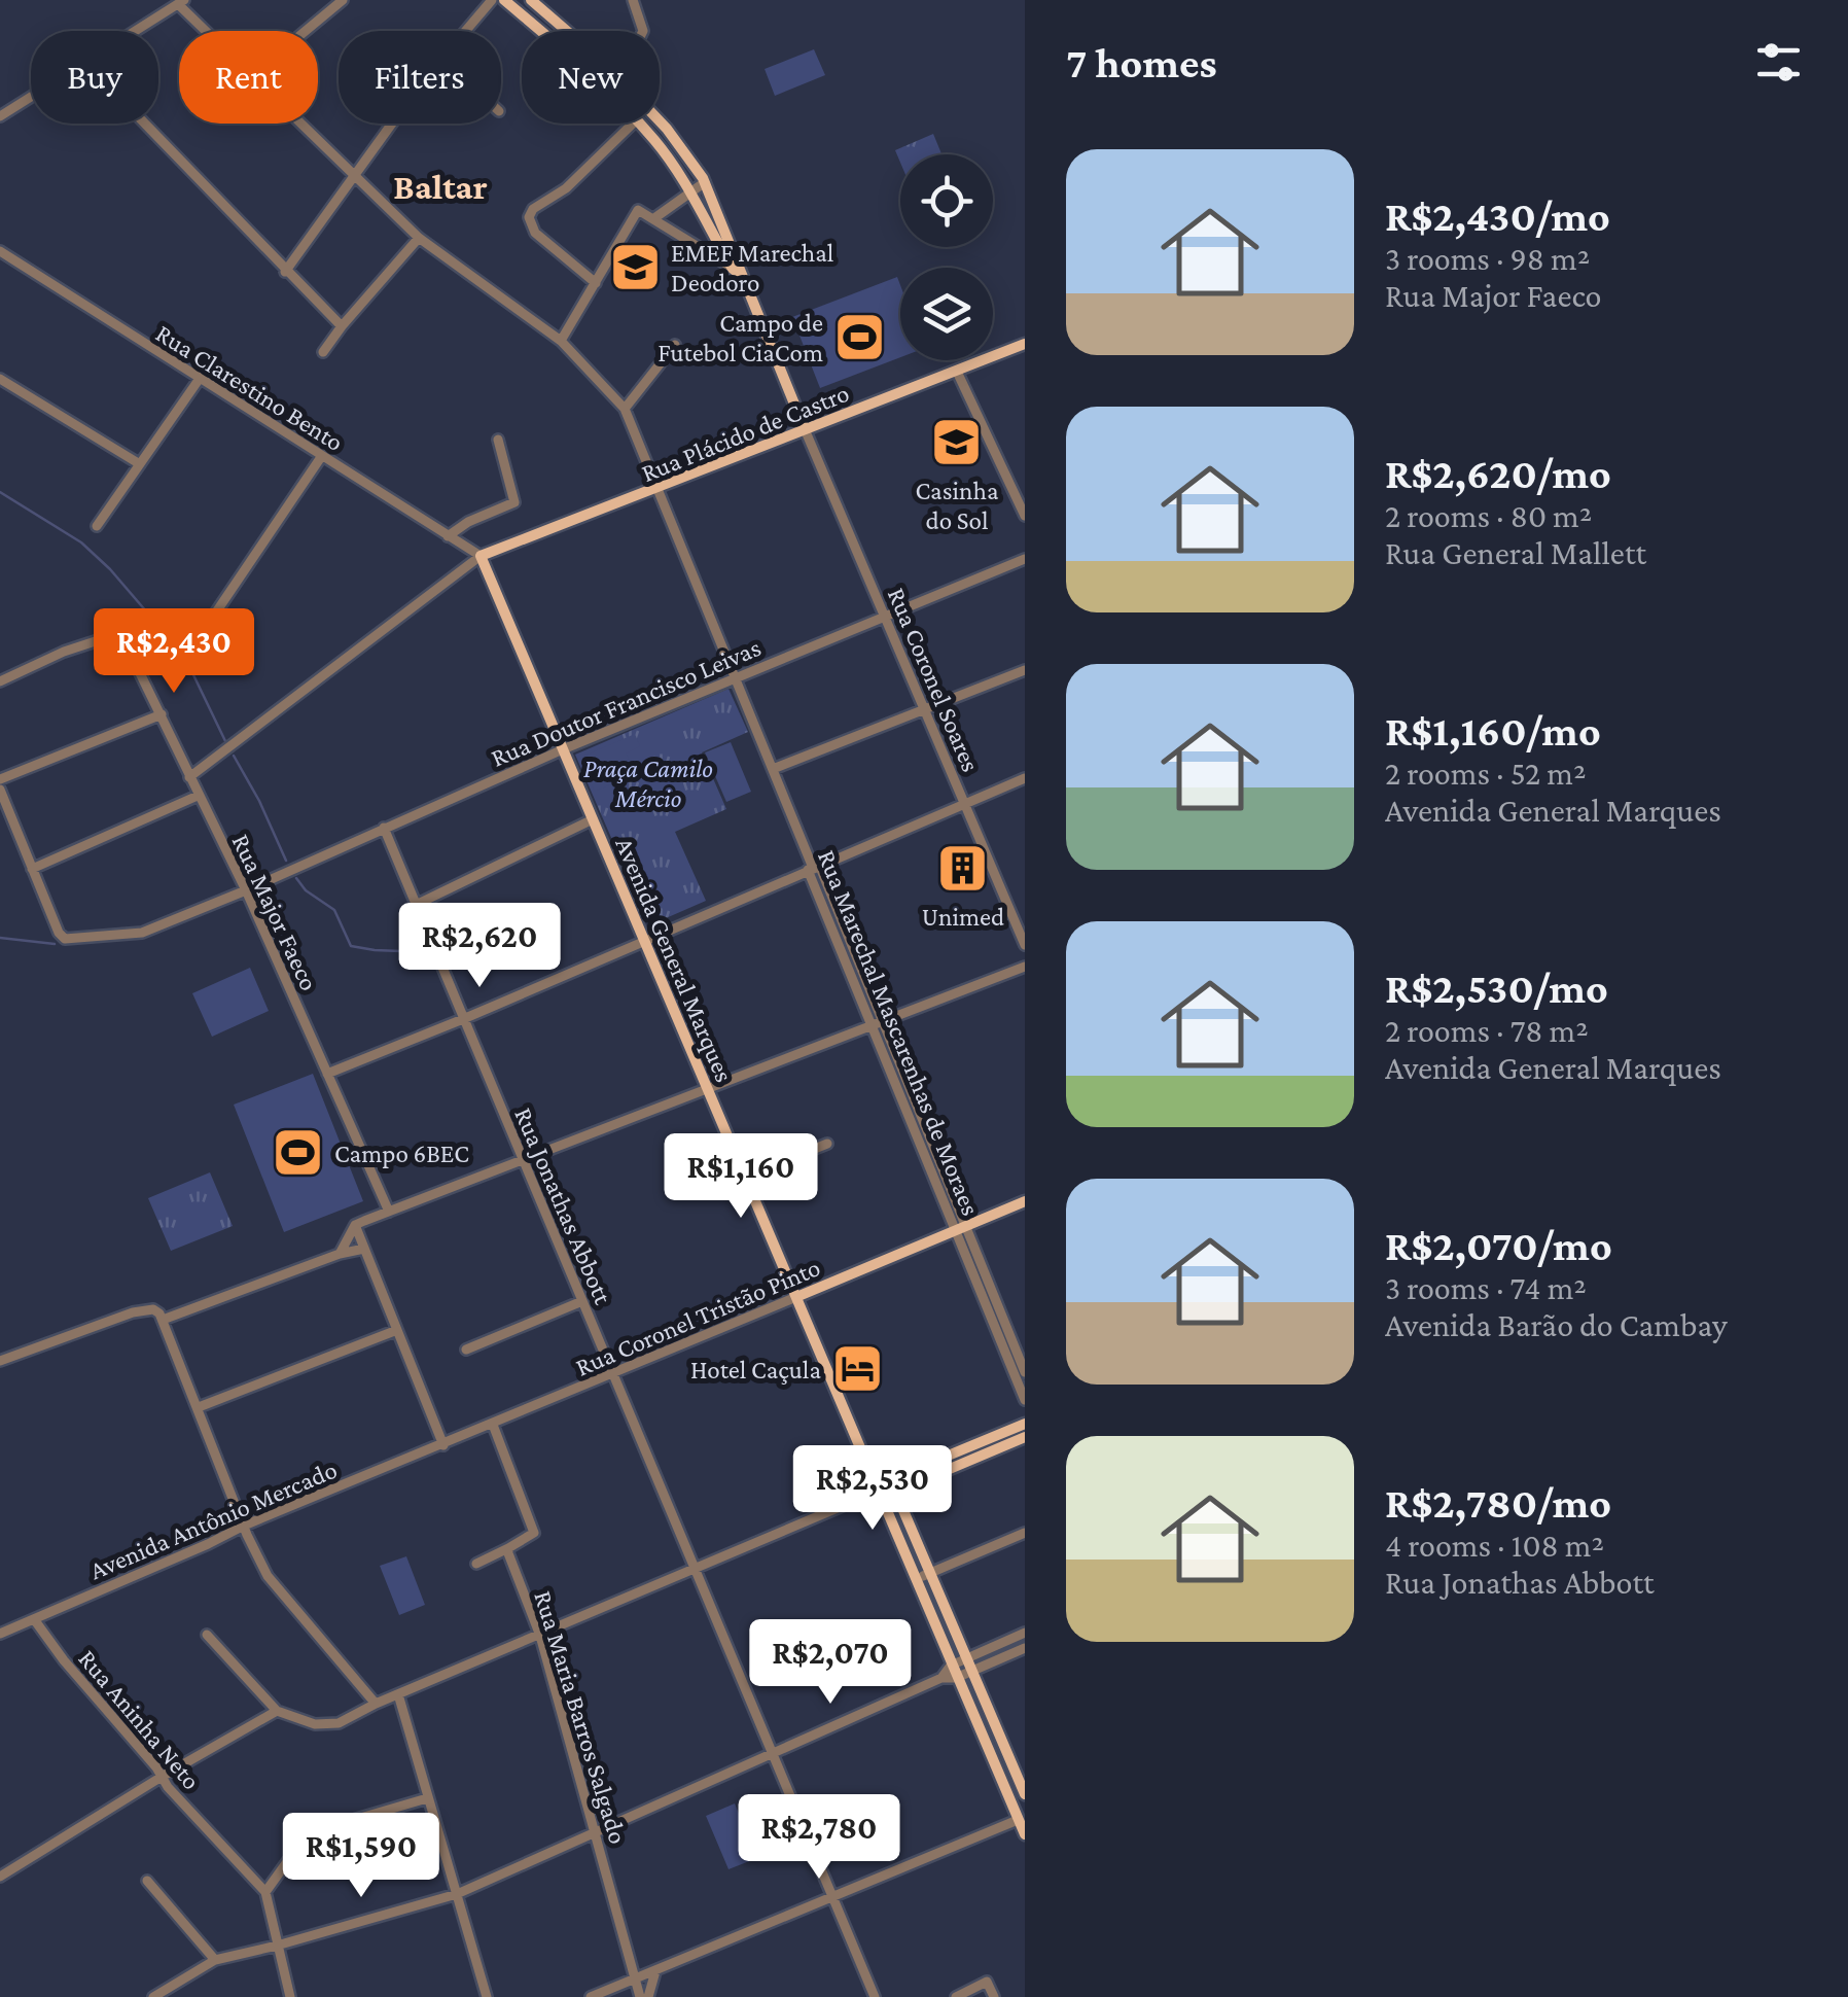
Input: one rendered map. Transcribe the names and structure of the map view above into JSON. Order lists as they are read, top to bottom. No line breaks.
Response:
{"streets":{"main road":["Rua Plácido de Castro","Avenida General Marques","Rua Coronel Tristão Pinto"],"street":["Rua Clarestino Bento","Rua Coronel Soares","Rua Doutor Francisco Leivas","Rua Major Faeco","Rua Marechal Mascarenhas de Moraes","Rua Jonathas Abbott","Avenida Antônio Mercado","Rua Maria Barros Salgado","Rua Aninha Neto"]},"crossings":[["Rua Clarestino Bento","Rua Plácido de Castro"],["Rua Clarestino Bento","Avenida General Marques"],["Rua Plácido de Castro","Rua Coronel Soares"],["Rua Plácido de Castro","Avenida General Marques"],["Rua Plácido de Castro","Rua Marechal Mascarenhas de Moraes"],["Rua Coronel Soares","Rua Doutor Francisco Leivas"],["Rua Doutor Francisco Leivas","Rua Major Faeco"],["Rua Doutor Francisco Leivas","Avenida General Marques"],["Rua Doutor Francisco Leivas","Rua Marechal Mascarenhas de Moraes"],["Rua Doutor Francisco Leivas","Rua Jonathas Abbott"],["Avenida General Marques","Rua Coronel Tristão Pinto"],["Rua Marechal Mascarenhas de Moraes","Rua Coronel Tristão Pinto"],["Rua Jonathas Abbott","Rua Coronel Tristão Pinto"],["Rua Coronel Tristão Pinto","Avenida Antônio Mercado"],["Avenida Antônio Mercado","Rua Aninha Neto"]],"districts":["Baltar"],"parks":["Praça Camilo Mércio"],"places":{"school or university":["EMEF Marechal Deodoro","Casinha do Sol"],"sports":["Campo de Futebol CiaCom","Campo 6BEC"],"building":["Unimed"],"hotel":["Hotel Caçula"]},"page":{"heading":"7 homes","chip":["Buy","Rent","Filters","New"],"list":[{"name":"R$2,430/mo","note":"3 rooms · 98 m² · Rua Major Faeco"},{"name":"R$2,620/mo","note":"2 rooms · 80 m² · Rua General Mallett"},{"name":"R$1,160/mo","note":"2 rooms · 52 m² · Avenida General Marques"},{"name":"R$2,530/mo","note":"2 rooms · 78 m² · Avenida General Marques"},{"name":"R$2,070/mo","note":"3 rooms · 74 m² · Avenida Barão do Cambay"},{"name":"R$2,780/mo","note":"4 rooms · 108 m² · Rua Jonathas Abbott"}],"price":["R$2,430","R$2,620","R$1,160","R$2,530","R$2,070","R$2,780","R$1,590"]}}
